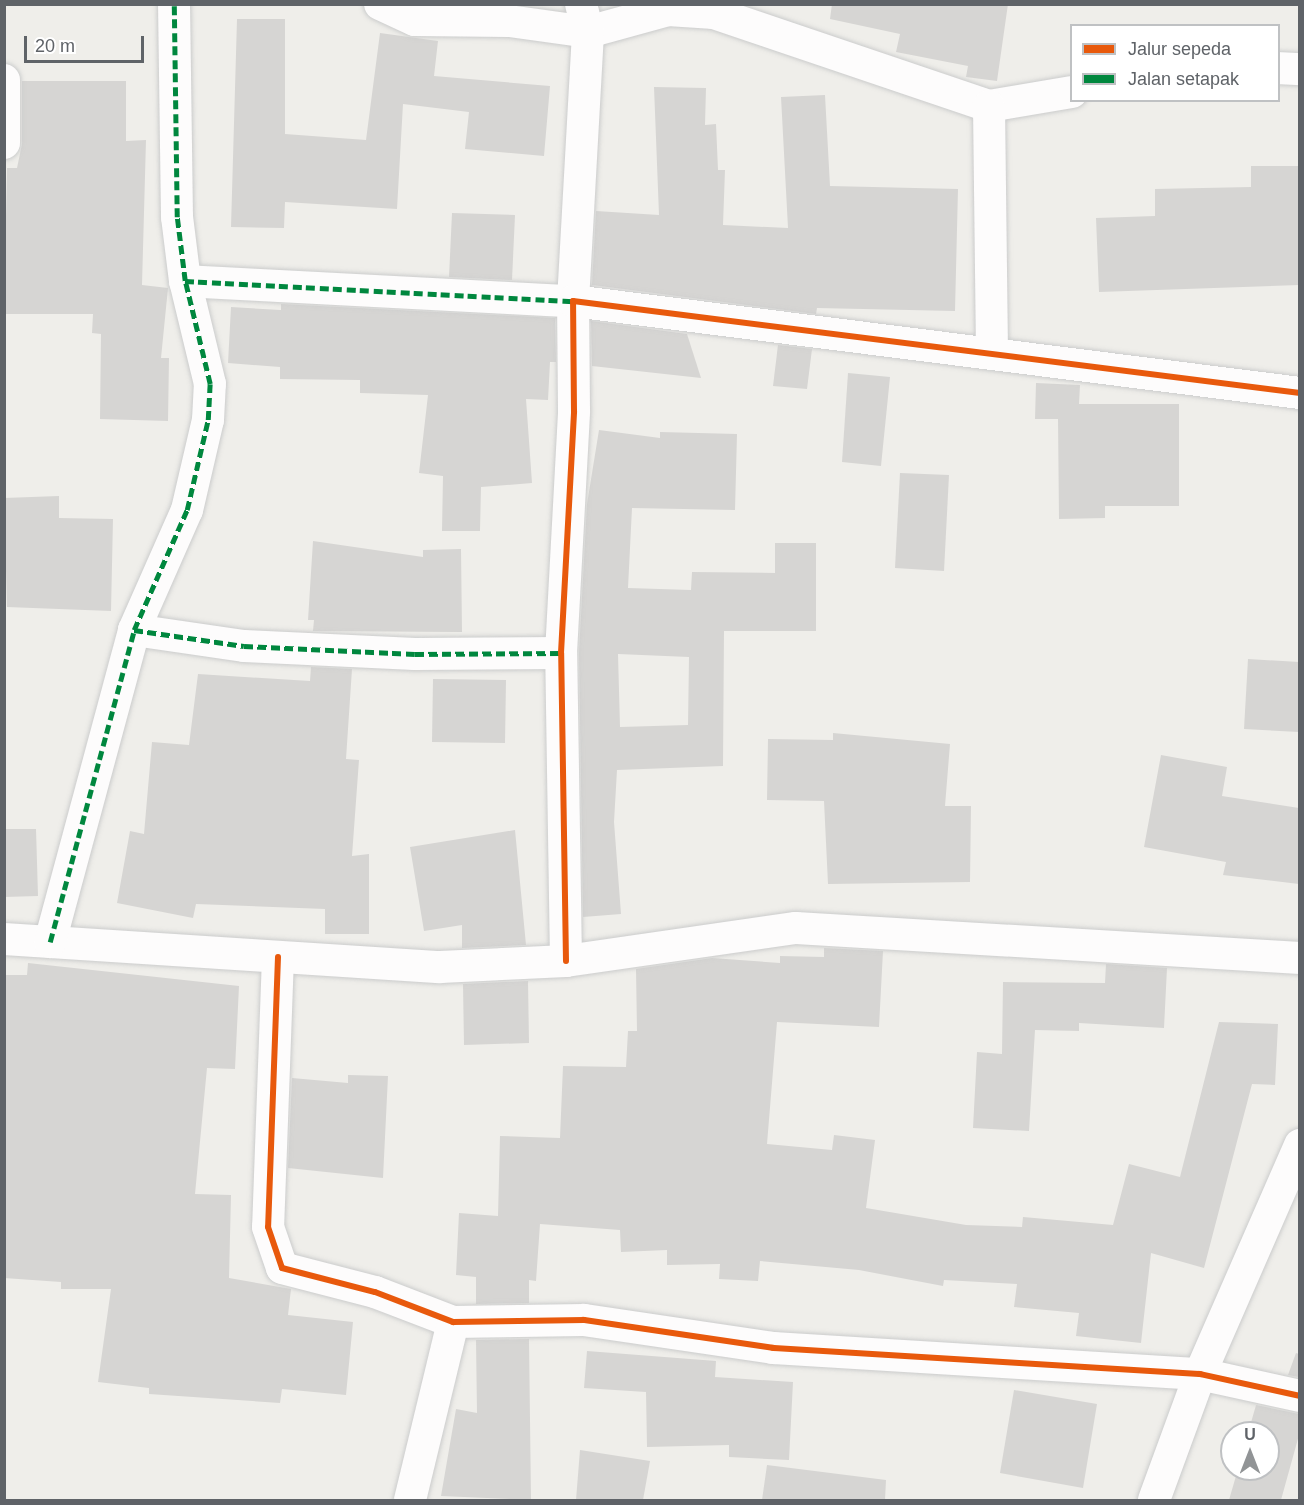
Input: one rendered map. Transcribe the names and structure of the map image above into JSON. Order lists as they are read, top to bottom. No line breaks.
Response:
{"legend":["Jalur sepeda","Jalan setapak"],"scale_bar":"20 m","north":"top"}
